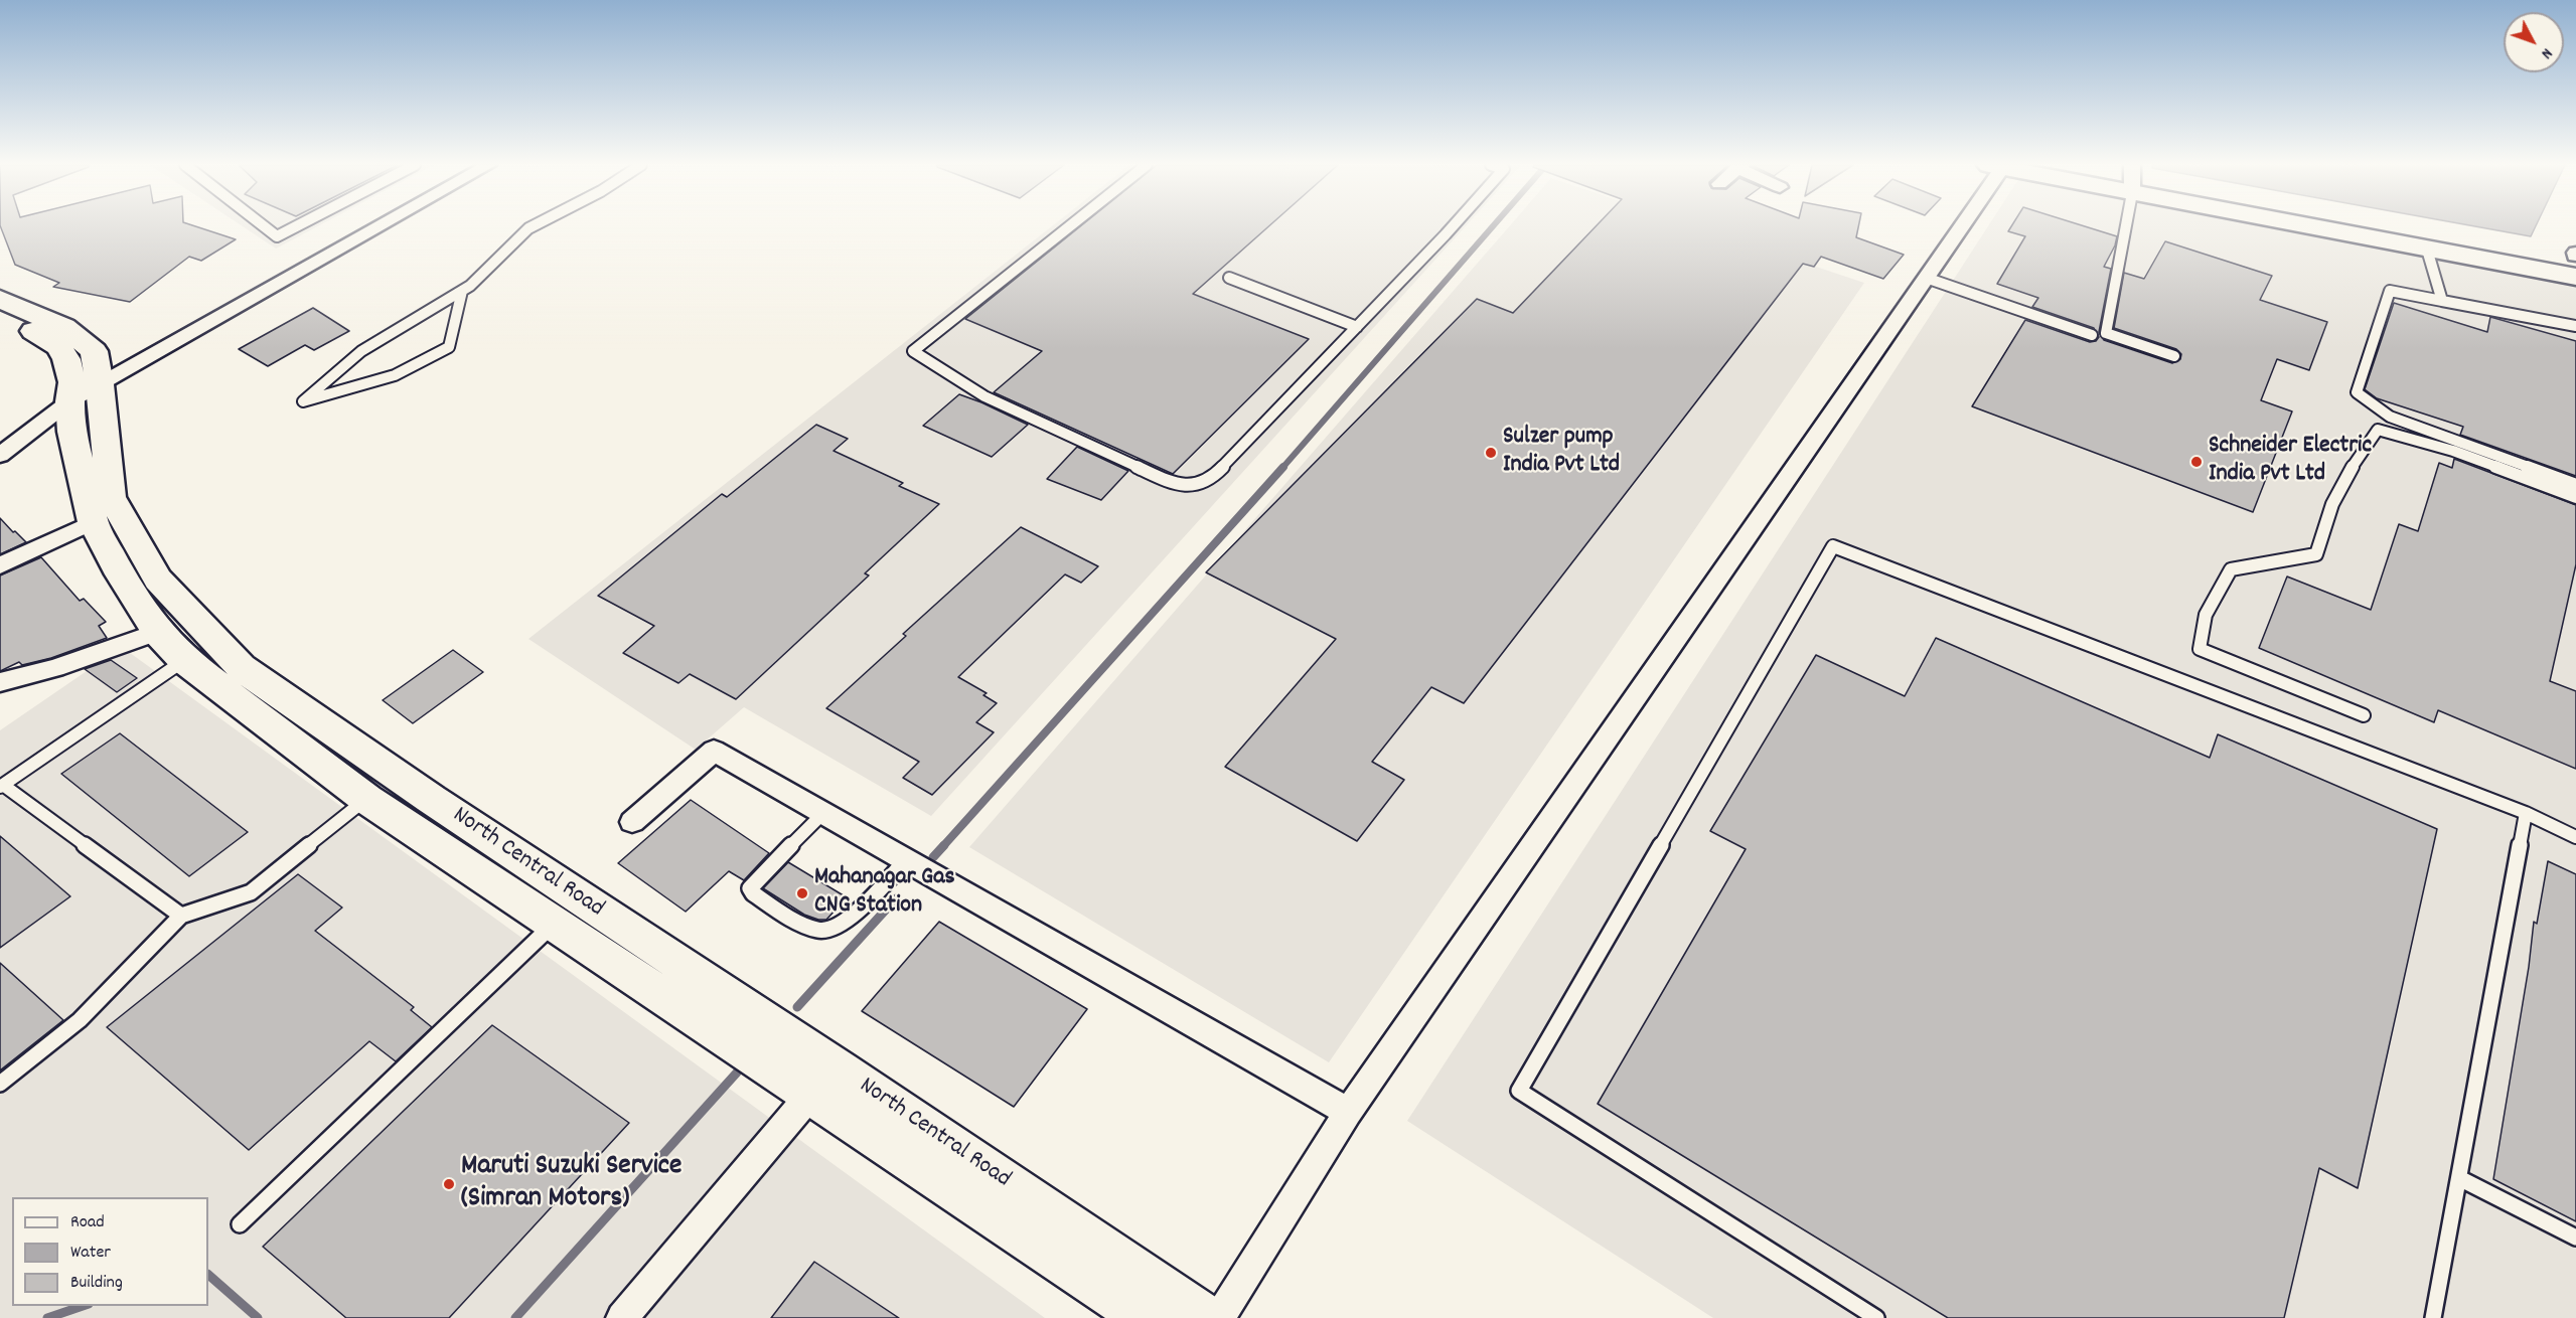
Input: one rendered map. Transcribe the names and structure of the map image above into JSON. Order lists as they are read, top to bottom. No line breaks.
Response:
{"streets":{"main road":["North Central Road"]},"places":["Sulzer pump India Pvt Ltd","Schneider Electric India Pvt Ltd","Mahanagar Gas CNG Station","Maruti Suzuki Service (Simran Motors)"],"legend":["Road","Water","Building"],"north":"bottom right"}
